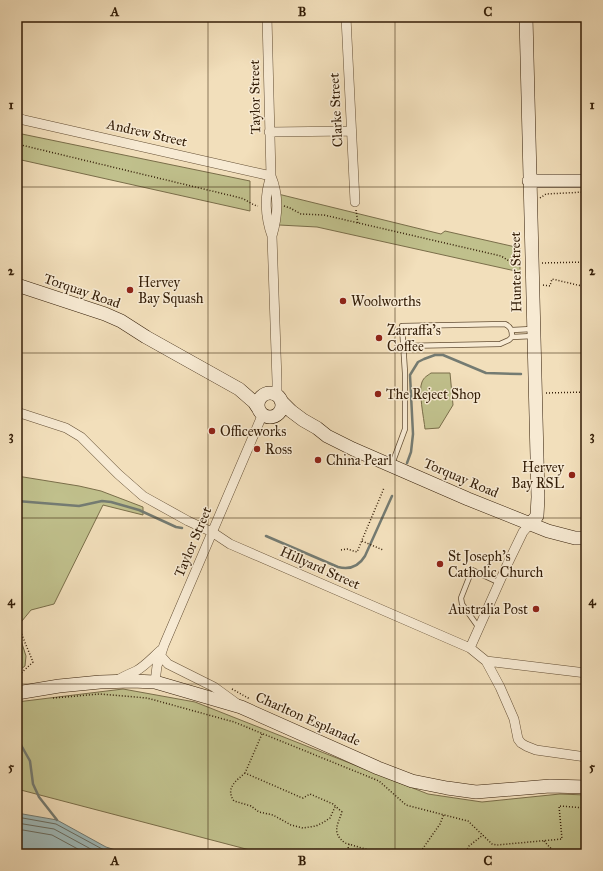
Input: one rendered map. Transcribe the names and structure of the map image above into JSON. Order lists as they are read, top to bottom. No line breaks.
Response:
{"streets":{"street":["Taylor Street","Clarke Street","Andrew Street","Hunter Street","Torquay Road","Hillyard Street","Charlton Esplanade"]},"crossings":[["Taylor Street","Andrew Street"],["Taylor Street","Torquay Road"],["Taylor Street","Hillyard Street"],["Taylor Street","Charlton Esplanade"],["Hunter Street","Torquay Road"]],"places":["Hervey Bay Squash","Woolworths","Zarraffa's Coffee","The Reject Shop","Officeworks","Ross","China Pearl","Hervey Bay RSL","St Joseph's Catholic Church","Australia Post"],"grid":{"columns":["A","B","C"],"rows":["1","2","3","4","5"]}}
